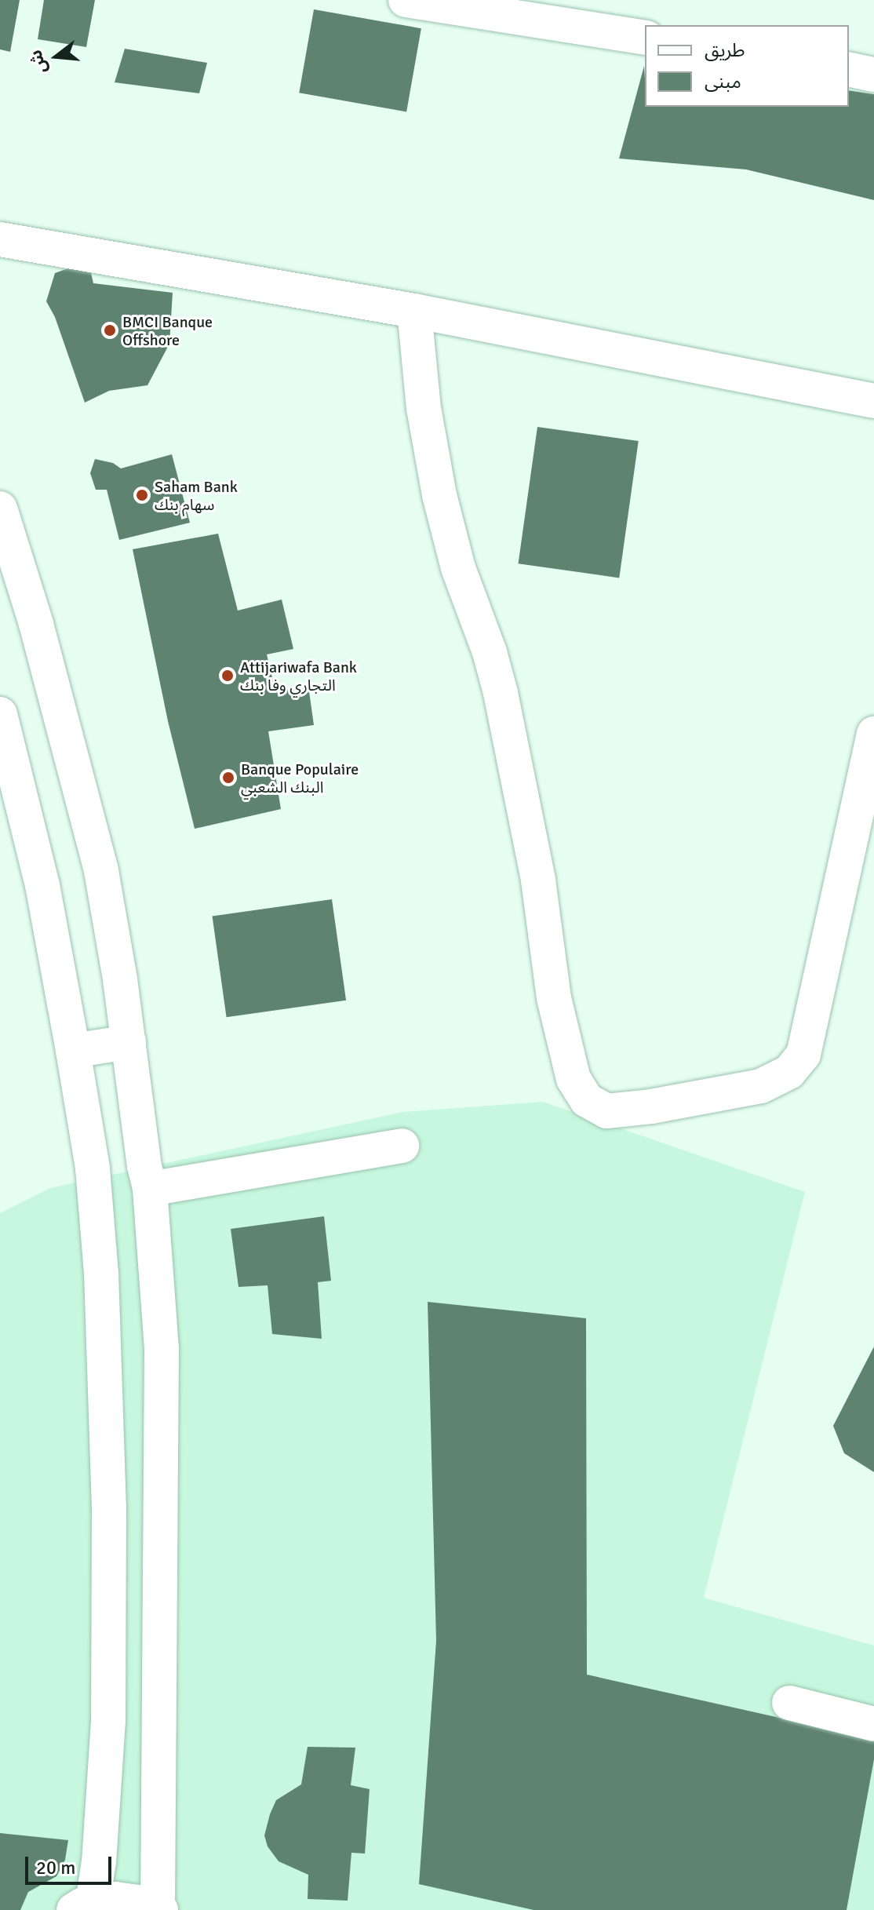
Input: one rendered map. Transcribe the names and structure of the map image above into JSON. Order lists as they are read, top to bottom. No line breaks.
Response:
{"places":["BMCI Banque Offshore","Saham Bank سهام بنك","Attijariwafa Bank التجاري وفا بنك","Banque Populaire البنك الشعبي"],"legend":["طريق","مبنى"],"scale_bar":"20 m","north":"left"}
